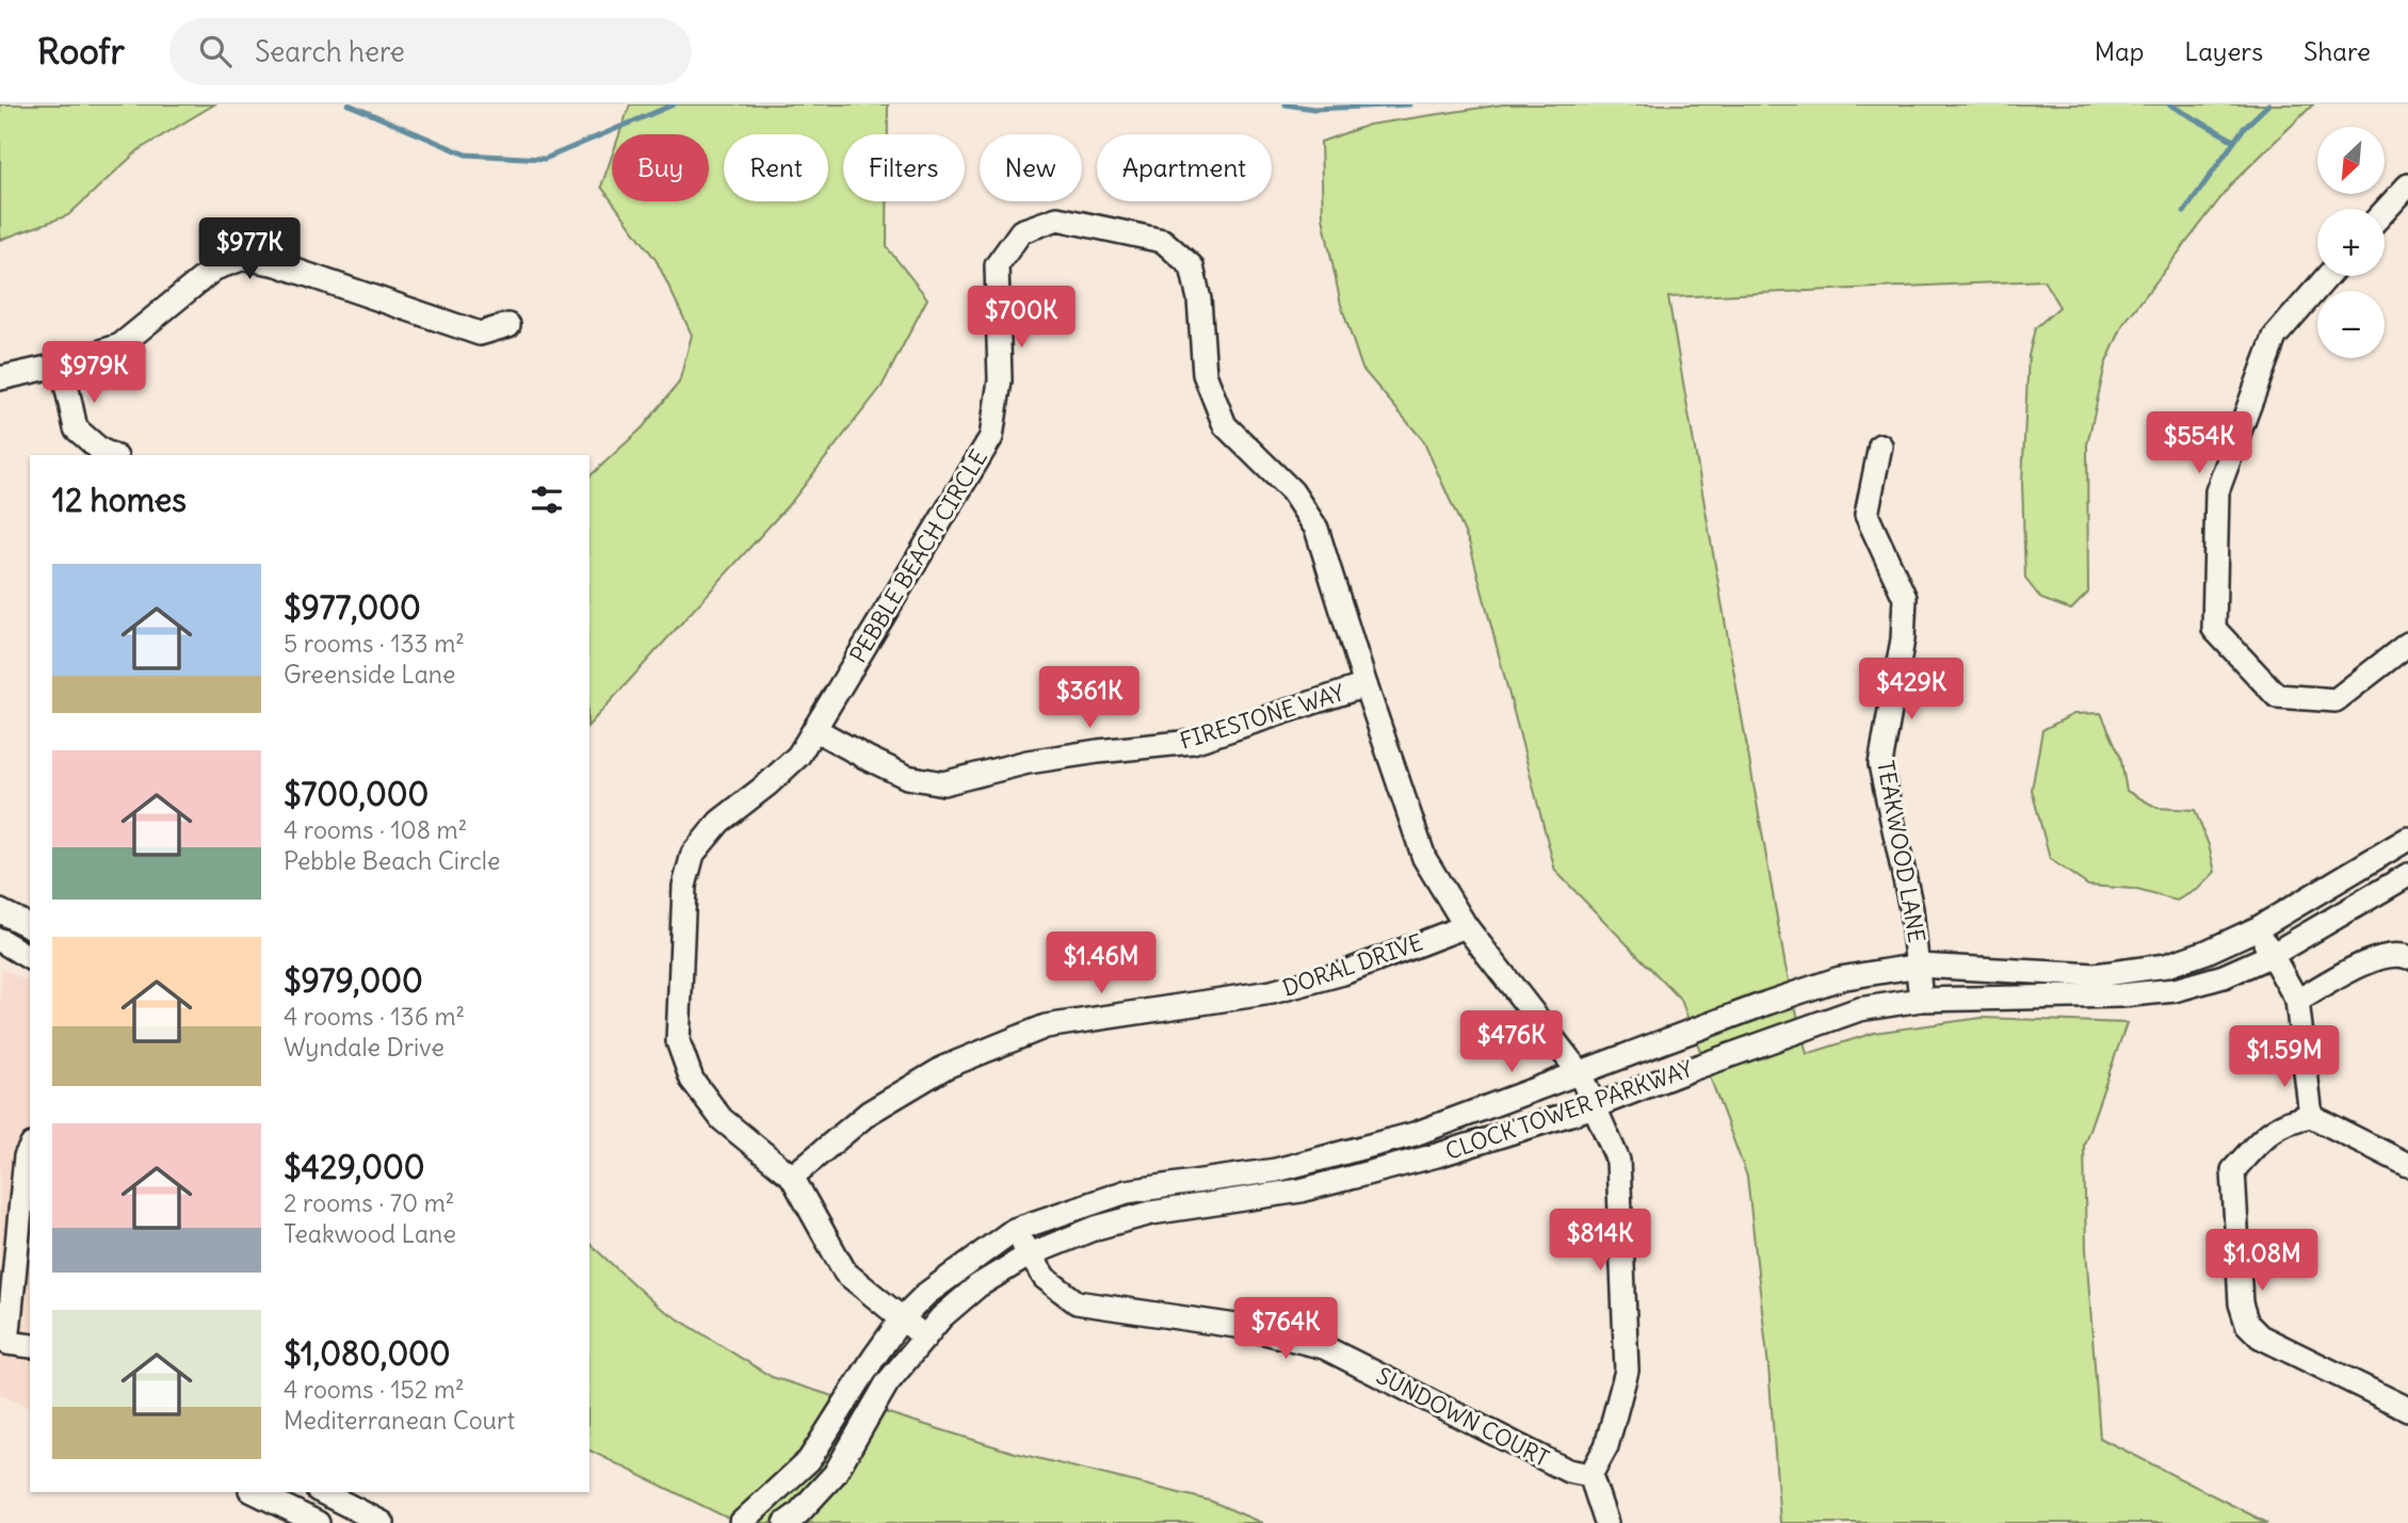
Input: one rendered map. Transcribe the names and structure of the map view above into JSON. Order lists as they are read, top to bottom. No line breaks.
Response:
{"streets":{"street":["PEBBLE BEACH CIRCLE","FIRESTONE WAY","TEAKWOOD LANE","DORAL DRIVE","CLOCK TOWER PARKWAY","SUNDOWN COURT"]},"crossings":[["PEBBLE BEACH CIRCLE","FIRESTONE WAY"],["PEBBLE BEACH CIRCLE","DORAL DRIVE"],["PEBBLE BEACH CIRCLE","CLOCK TOWER PARKWAY"],["PEBBLE BEACH CIRCLE","SUNDOWN COURT"],["TEAKWOOD LANE","CLOCK TOWER PARKWAY"],["CLOCK TOWER PARKWAY","SUNDOWN COURT"]],"north":"bottom left","page":{"header":"Roofr","search":"Search here","nav":["Map","Layers","Share"],"map_buttons":["+","−"],"chip":["Buy","Rent","Filters","New","Apartment"],"price":["$977K","$700K","$979K","$554K","$429K","$361K","$1.46M","$476K","$1.59M","$814K","$1.08M","$764K"],"heading":"12 homes","list":[{"name":"$977,000","note":"5 rooms · 133 m² · Greenside Lane"},{"name":"$700,000","note":"4 rooms · 108 m² · Pebble Beach Circle"},{"name":"$979,000","note":"4 rooms · 136 m² · Wyndale Drive"},{"name":"$429,000","note":"2 rooms · 70 m² · Teakwood Lane"},{"name":"$1,080,000","note":"4 rooms · 152 m² · Mediterranean Court"}]}}
